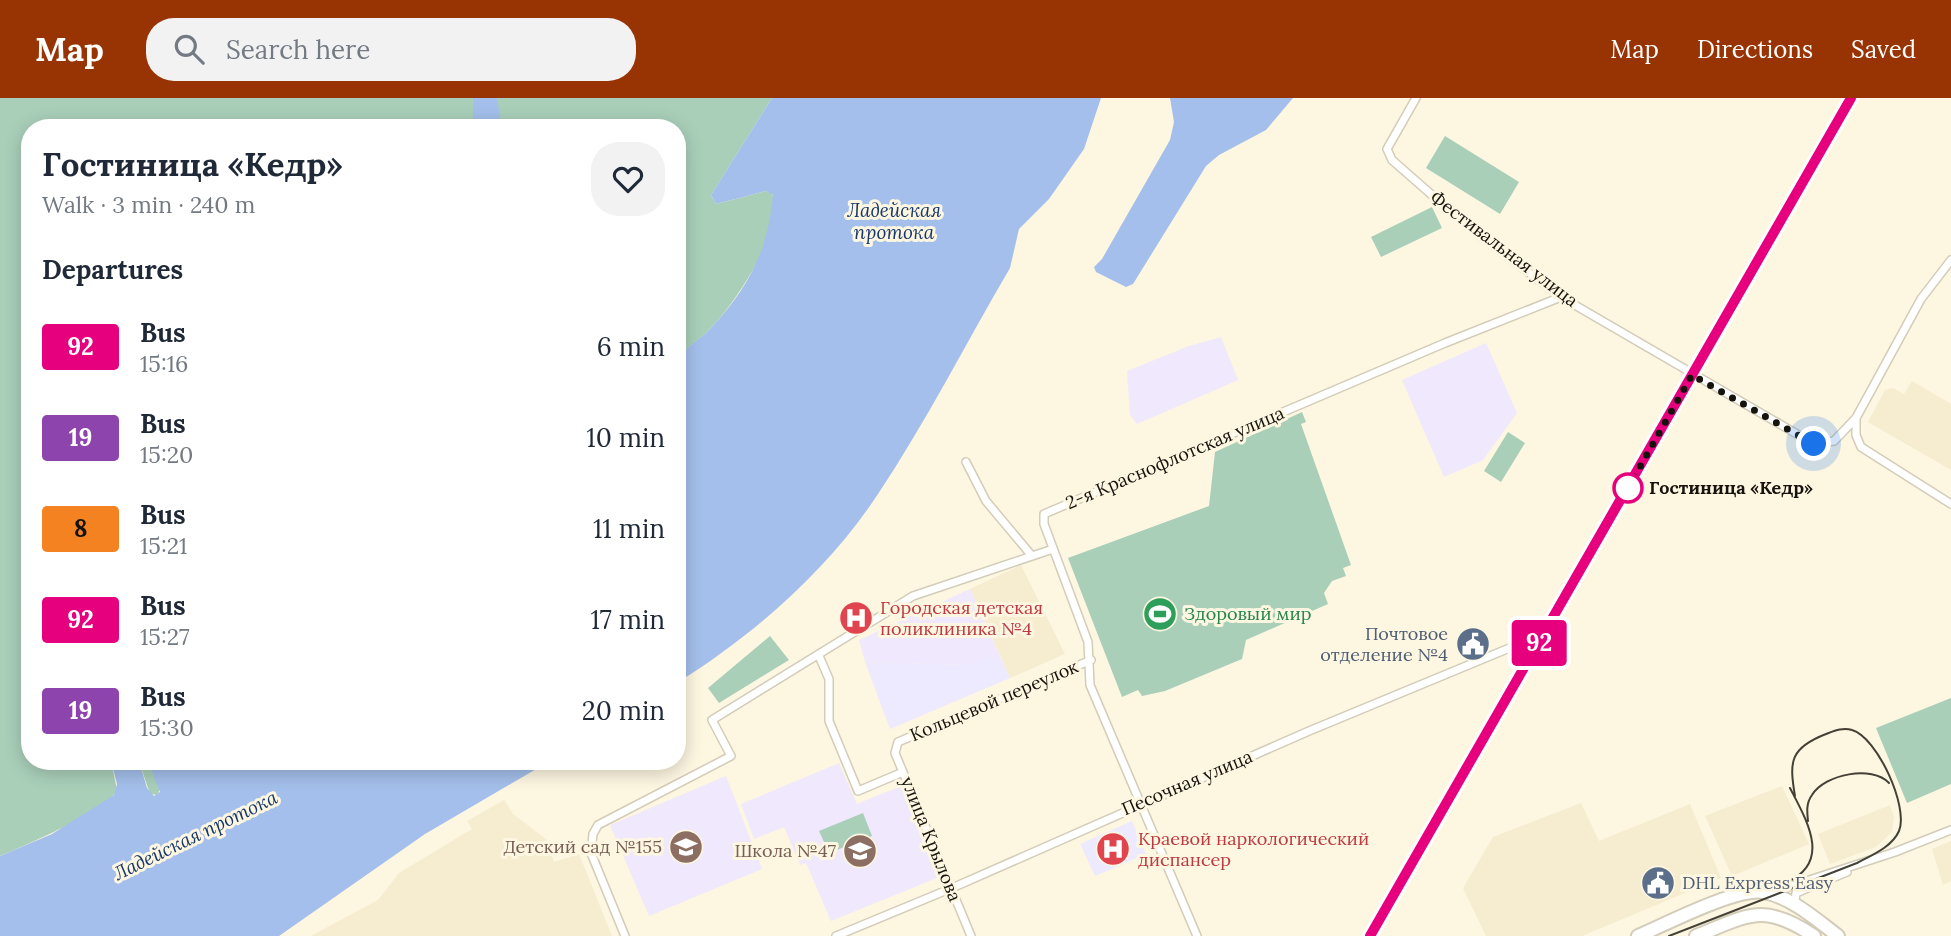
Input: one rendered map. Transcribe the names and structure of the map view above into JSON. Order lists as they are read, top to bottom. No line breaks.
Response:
{"streets":{"street":["Фестивальная улица","2-я Краснофлотская улица","Кольцевой переулок","Песочная улица","улица Крылова"]},"crossings":[["Фестивальная улица","2-я Краснофлотская улица"],["Кольцевой переулок","улица Крылова"],["Песочная улица","улица Крылова"]],"water":["Ладейская протока"],"places":{"other":["Гостиница «Кедр»"],"sports":["Здоровый мир"],"hospital":["Городская детская поликлиника №4","Краевой наркологический диспансер"],"public building":["Почтовое отделение №4","DHL Express Easy"],"school or university":["Детский сад №155","Школа №47"]},"lines":["bus line 92"],"page":{"header":"Map","search":"Search here","nav":["Map","Directions","Saved"],"on_map":"92","heading":[["Гостиница «Кедр»","Walk · 3 min · 240 m"],"Departures"],"list":[{"mark":"92","name":"Bus","note":"15:16","value":"6 min"},{"mark":"19","name":"Bus","note":"15:20","value":"10 min"},{"mark":"8","name":"Bus","note":"15:21","value":"11 min"},{"mark":"92","name":"Bus","note":"15:27","value":"17 min"},{"mark":"19","name":"Bus","note":"15:30","value":"20 min"}]}}
